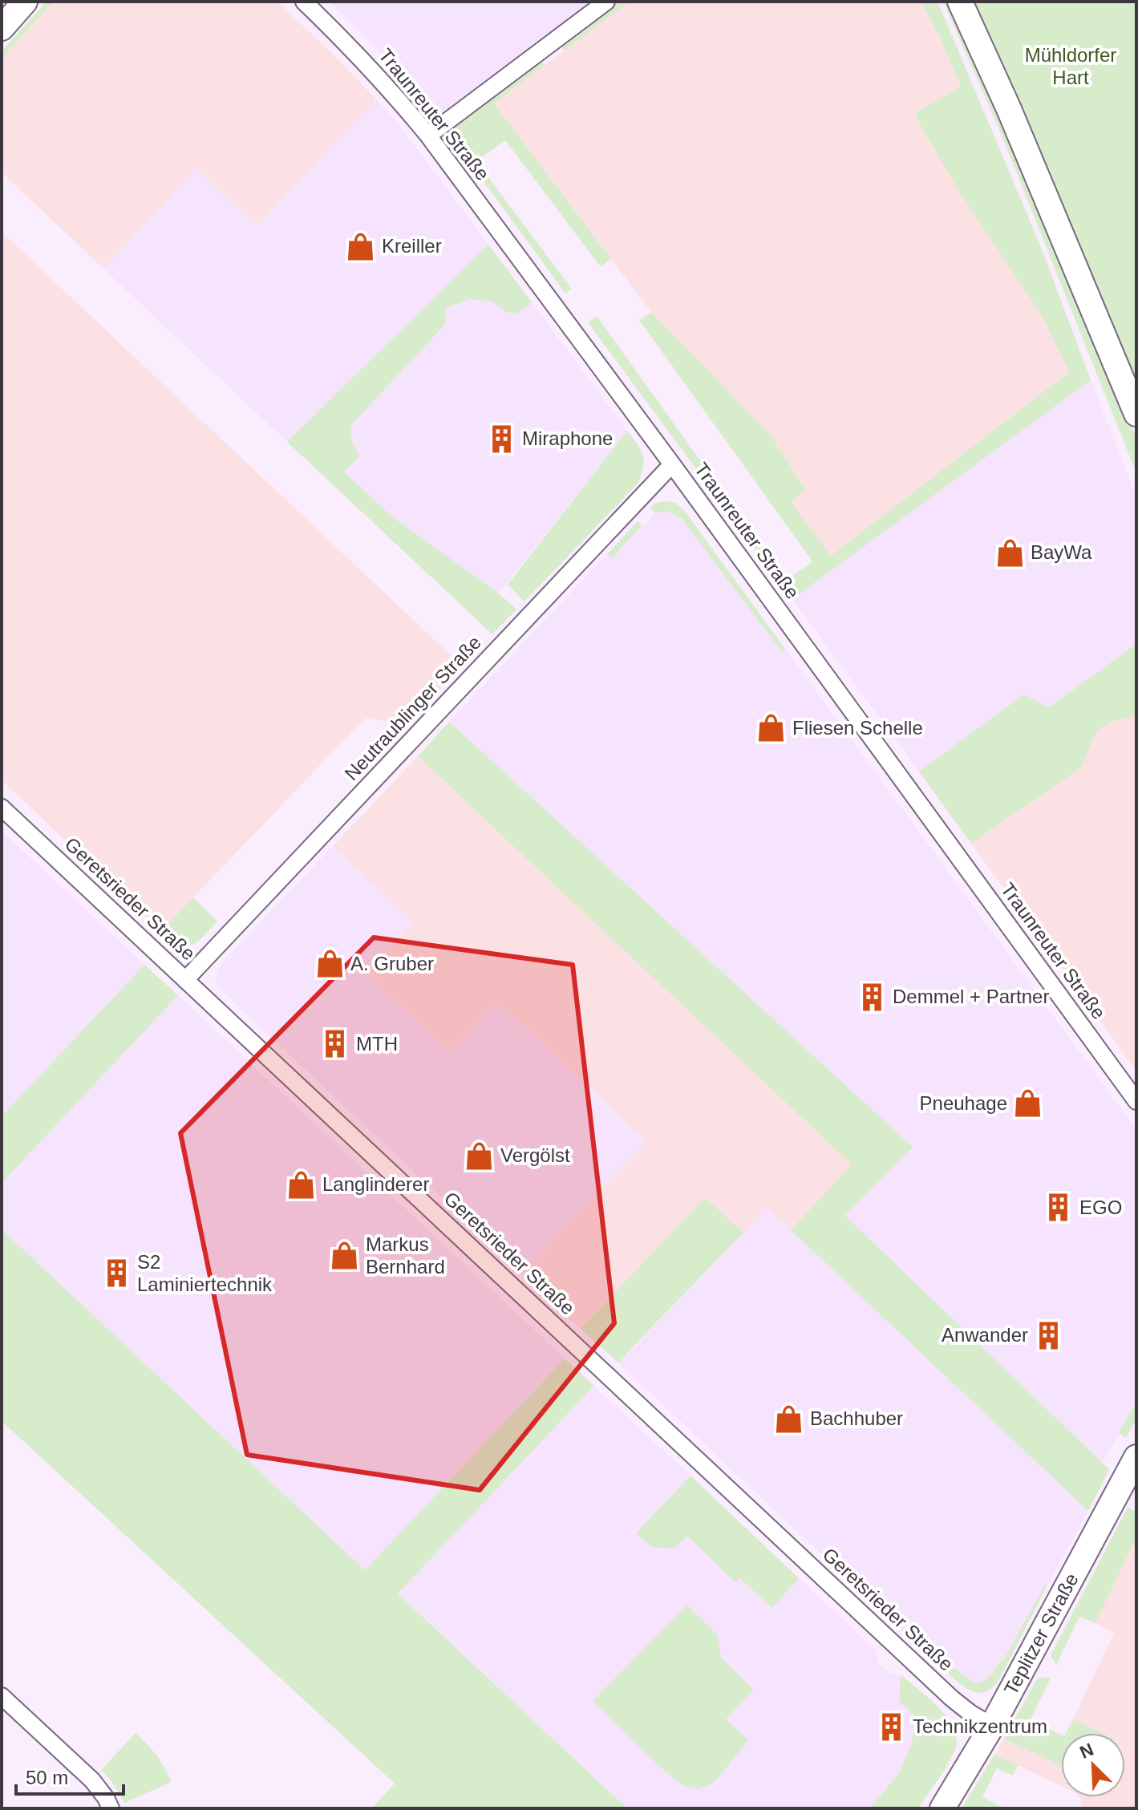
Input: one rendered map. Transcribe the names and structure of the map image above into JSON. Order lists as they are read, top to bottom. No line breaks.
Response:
{"streets":{"main road":["Teplitzer Straße"],"street":["Traunreuter Straße","Neutraublinger Straße","Geretsrieder Straße"]},"crossings":[["Traunreuter Straße","Neutraublinger Straße"],["Neutraublinger Straße","Geretsrieder Straße"],["Geretsrieder Straße","Teplitzer Straße"]],"parks":["Mühldorfer Hart"],"places":{"shop":["Kreiller","BayWa","Fliesen Schelle","A. Gruber","Pneuhage","Vergölst","Langlinderer","Markus Bernhard","Bachhuber"],"building":["Miraphone","Demmel + Partner","MTH","EGO","S2 Laminiertechnik","Anwander","Technikzentrum"]},"scale_bar":"50 m","north":"top left"}
